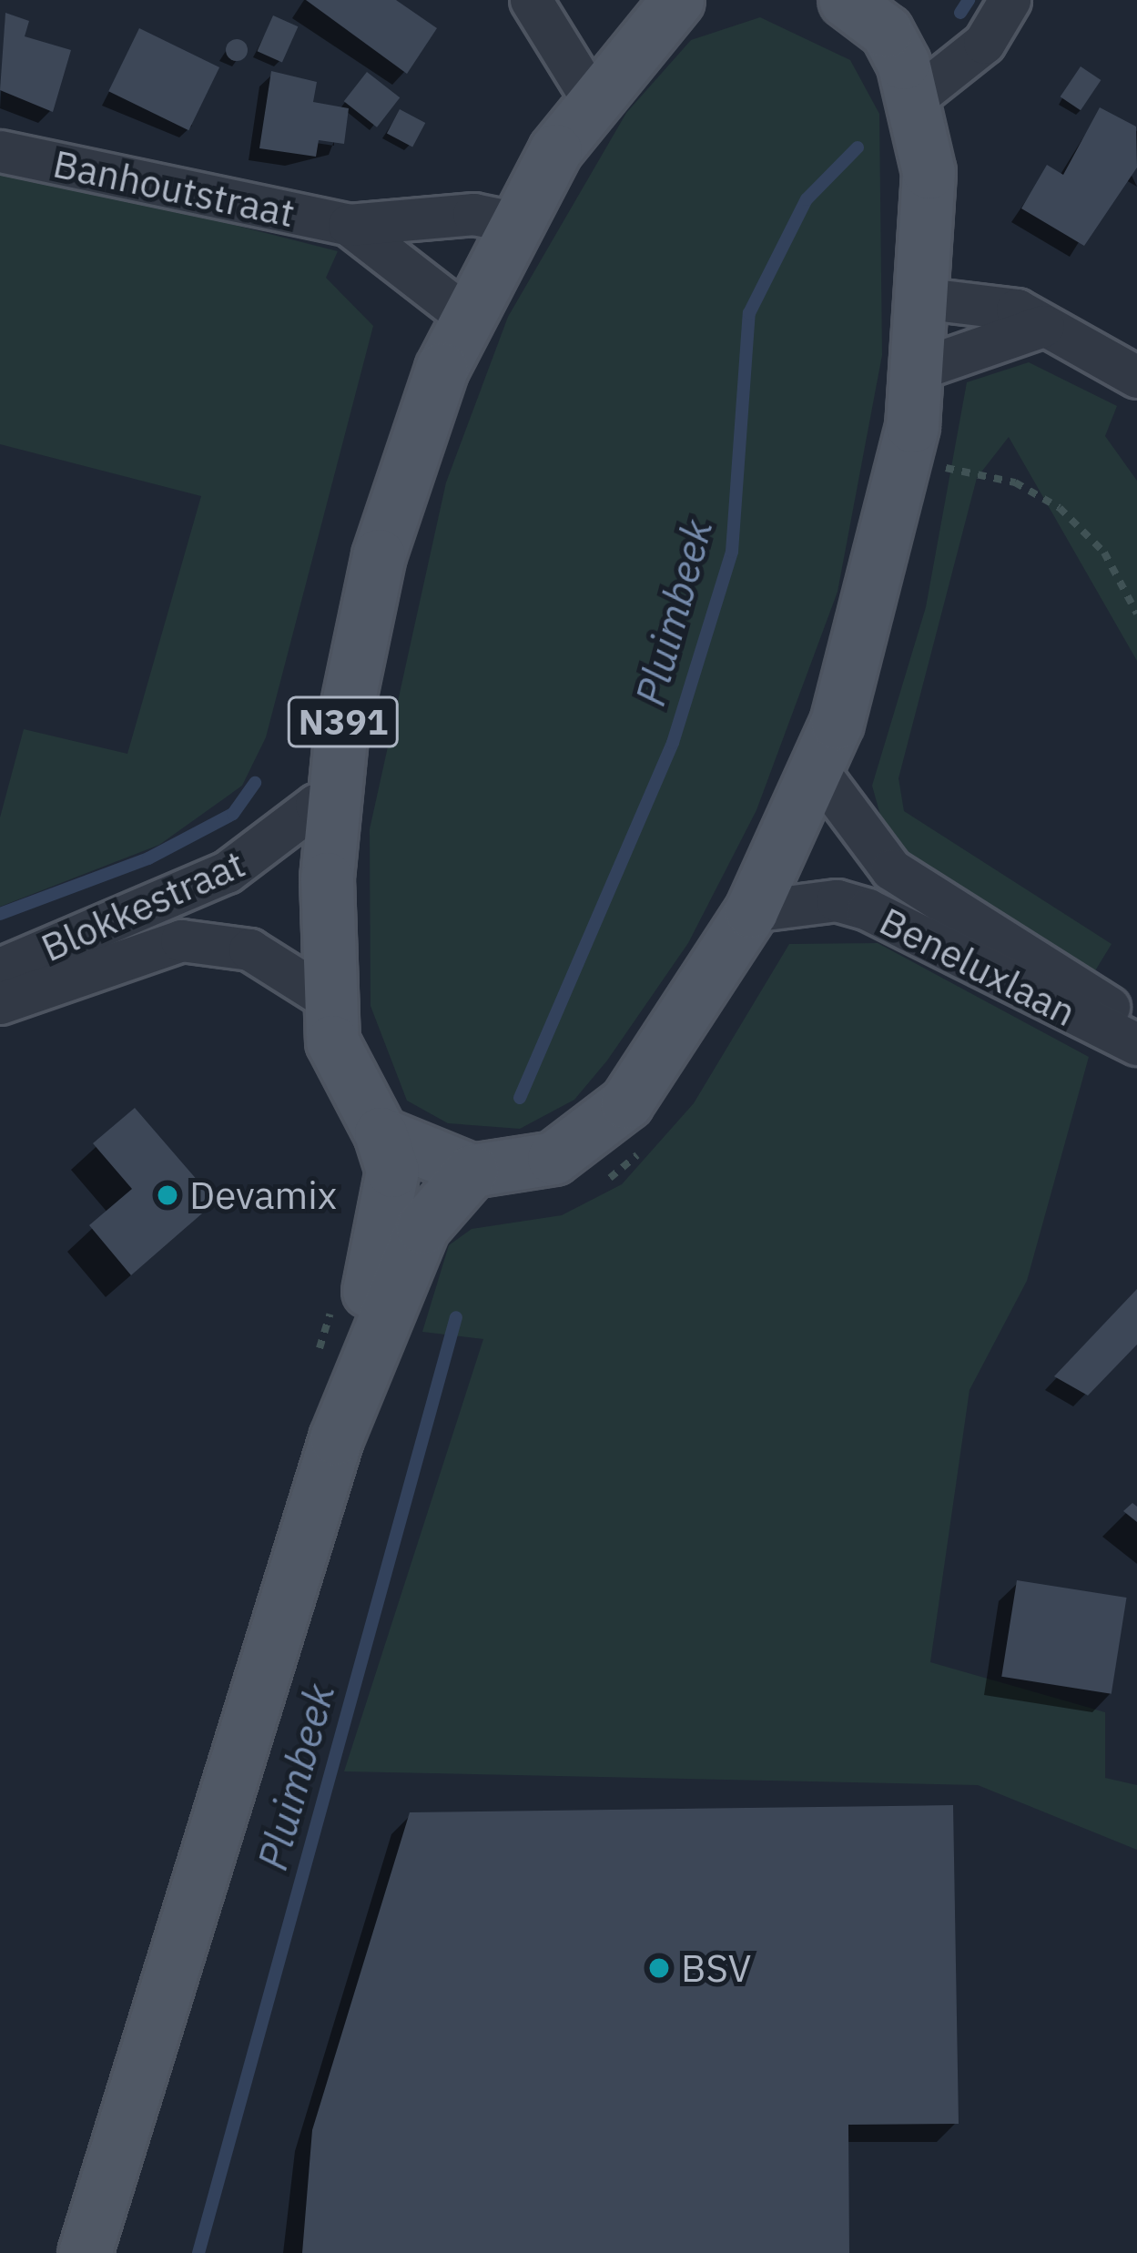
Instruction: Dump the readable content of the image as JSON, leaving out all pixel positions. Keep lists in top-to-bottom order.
{
  "streets": {
    "main road": ["N391"],
    "street": ["Banhoutstraat", "Blokkestraat", "Beneluxlaan"]
  },
  "crossings": [
    ["Banhoutstraat", "N391"],
    ["N391", "Blokkestraat"]
  ],
  "water": ["Pluimbeek"],
  "places": ["Devamix", "BSV"]
}
